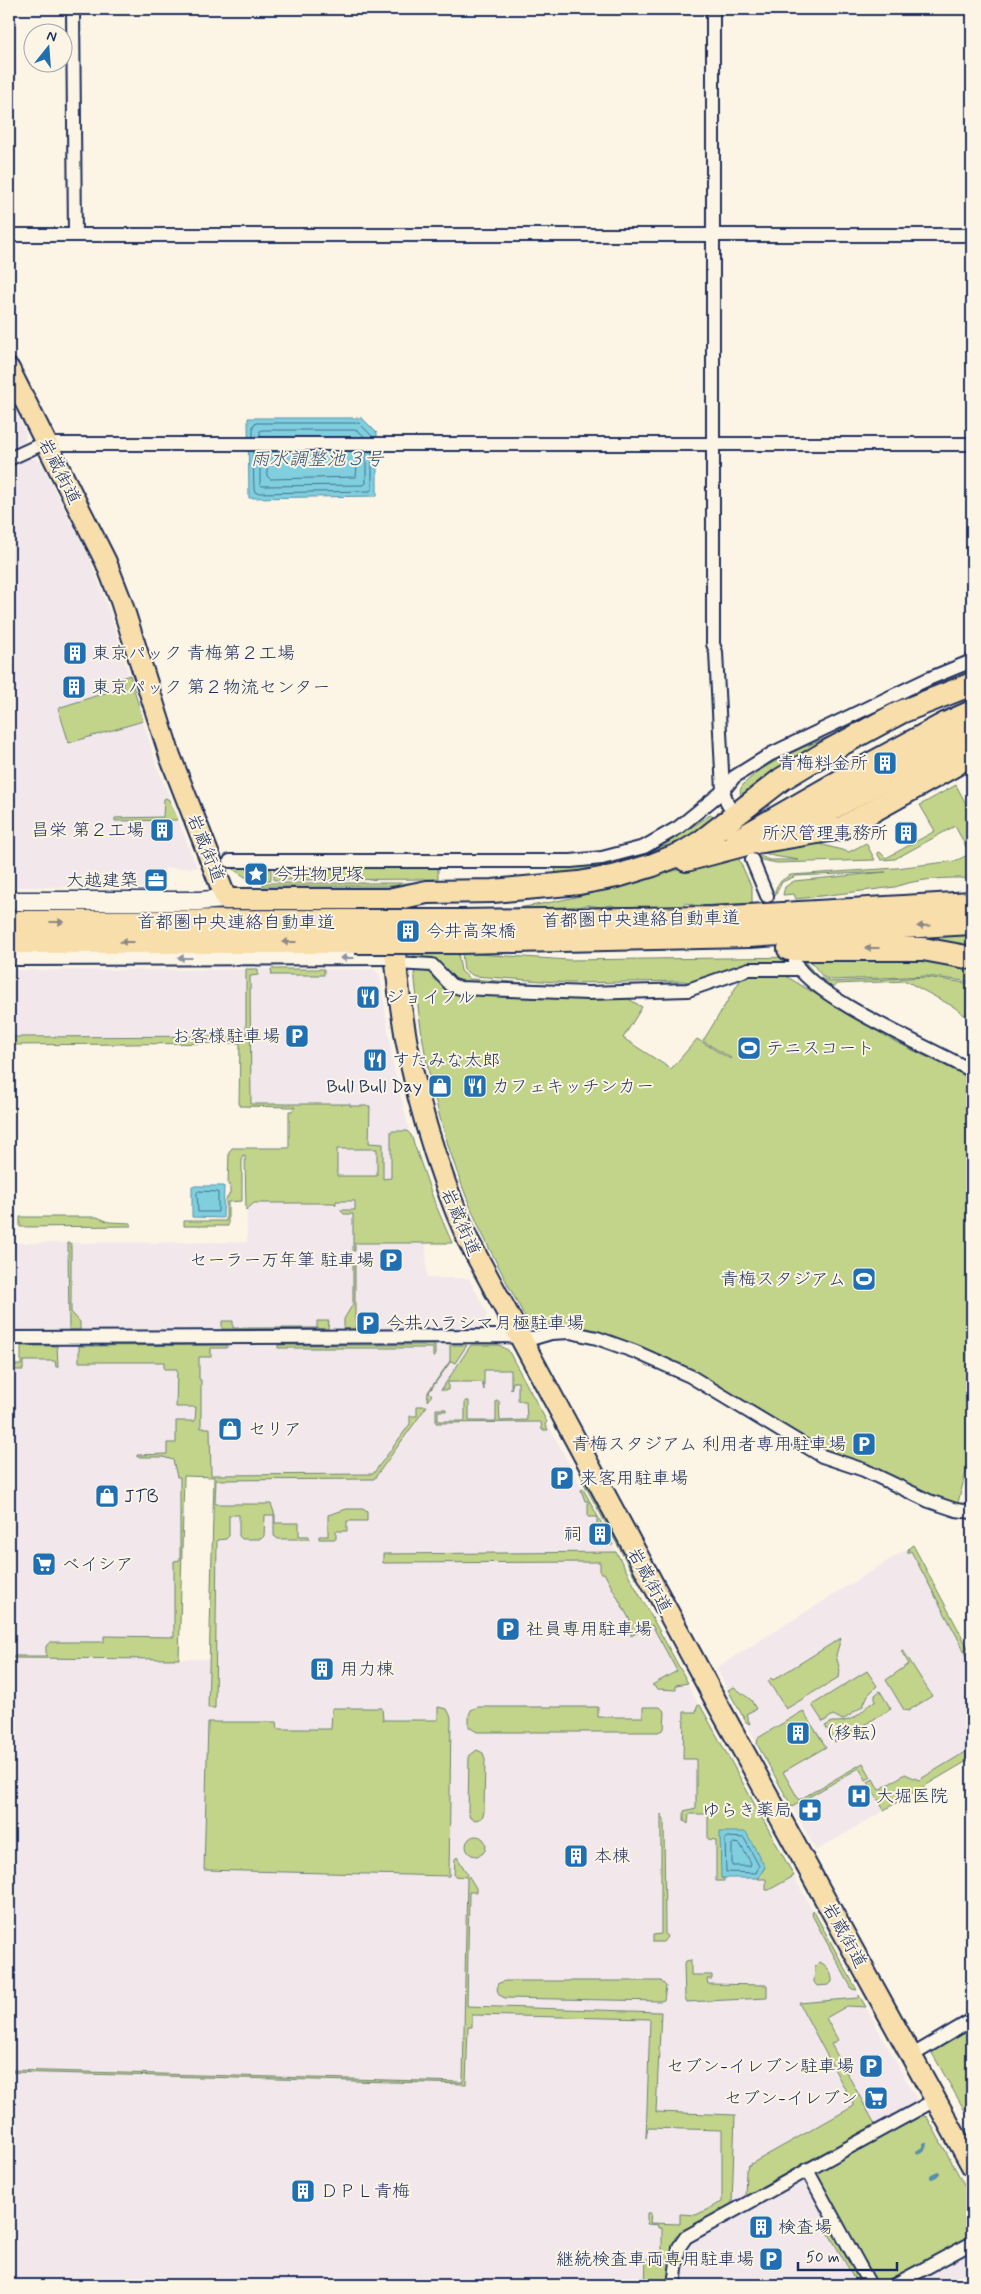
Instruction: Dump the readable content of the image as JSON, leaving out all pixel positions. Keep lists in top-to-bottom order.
{
  "streets": {
    "highway": ["首都圏中央連絡自動車道"],
    "main road": ["岩蔵街道"]
  },
  "water": ["雨水調整池３号"],
  "places": {
    "building": [
      "東京パック 青梅第２工場",
      "東京パック 第２物流センター",
      "青梅料金所",
      "昌栄 第２工場",
      "所沢管理事務所",
      "今井高架橋",
      "祠",
      "用力棟",
      "（移転）",
      "本棟",
      "ＤＰＬ青梅",
      "検査場"
    ],
    "place": ["今井物見塚"],
    "office": ["大越建築"],
    "restaurant": ["ジョイフル", "すたみな太郎", "カフェキッチンカー"],
    "parking": [
      "お客様駐車場",
      "セーラー万年筆 駐車場",
      "今井ハラシマ月極駐車場",
      "青梅スタジアム 利用者専用駐車場",
      "来客用駐車場",
      "社員専用駐車場",
      "セブン-イレブン駐車場",
      "継続検査車両専用駐車場"
    ],
    "sports": ["テニスコート", "青梅スタジアム"],
    "shop": ["Bull Bull Day", "セリア", "JTB"],
    "supermarket": ["ベイシア", "セブン-イレブン"],
    "hospital": ["大堀医院"],
    "pharmacy": ["ゆらき薬局"]
  },
  "scale_bar": "50 m",
  "north": "top"
}
